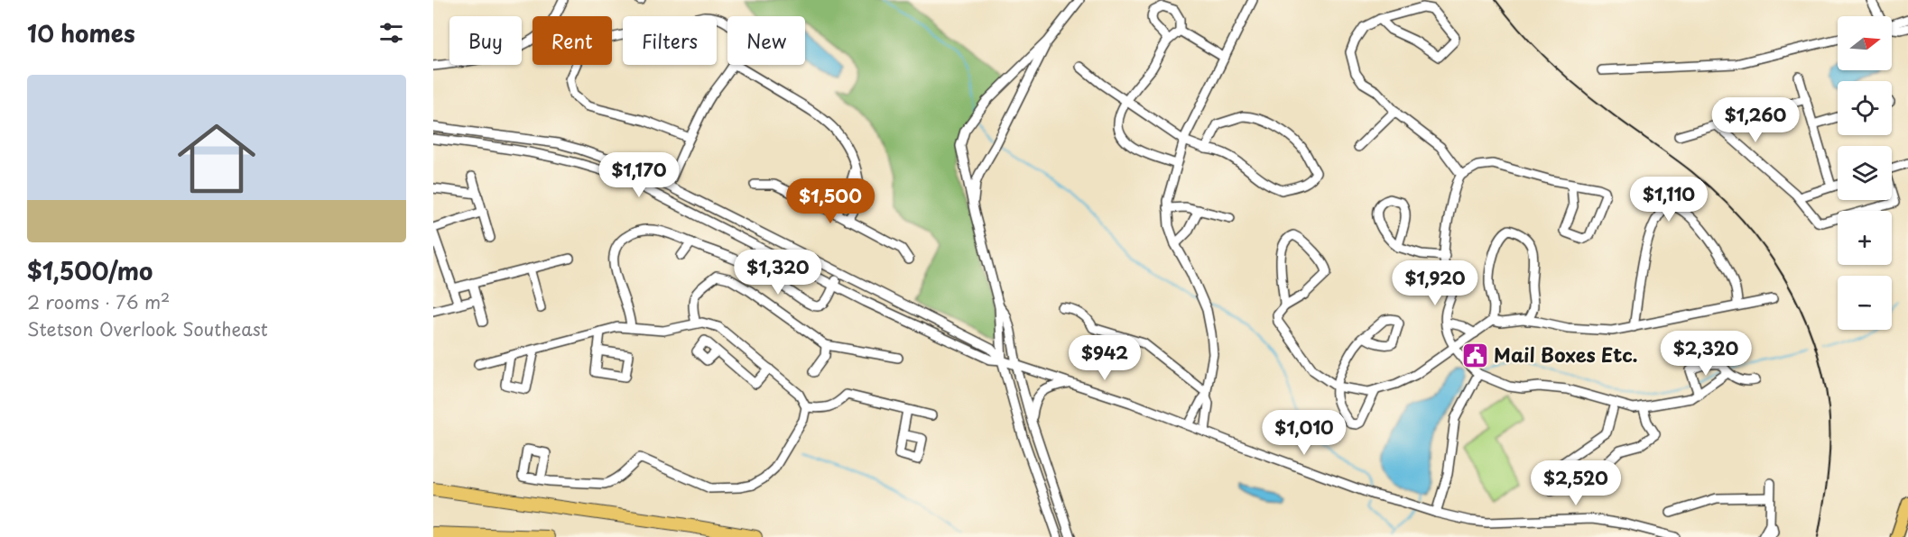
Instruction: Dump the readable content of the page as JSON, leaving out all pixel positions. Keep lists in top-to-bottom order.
{
  "places": {
    "public building": ["Mail Boxes Etc."]
  },
  "north": "right",
  "page": {
    "heading": "10 homes",
    "map_buttons": ["+", "−"],
    "chip": [
      "Buy",
      "Rent",
      "Filters",
      "New"
    ],
    "list": [
      {
        "name": "$1,500/mo",
        "note": "2 rooms · 76 m² · Stetson Overlook Southeast"
      }
    ],
    "price": [
      "$1,260",
      "$1,170",
      "$1,110",
      "$1,500",
      "$1,320",
      "$1,920",
      "$2,320",
      "$942",
      "$1,010",
      "$2,520"
    ]
  }
}
